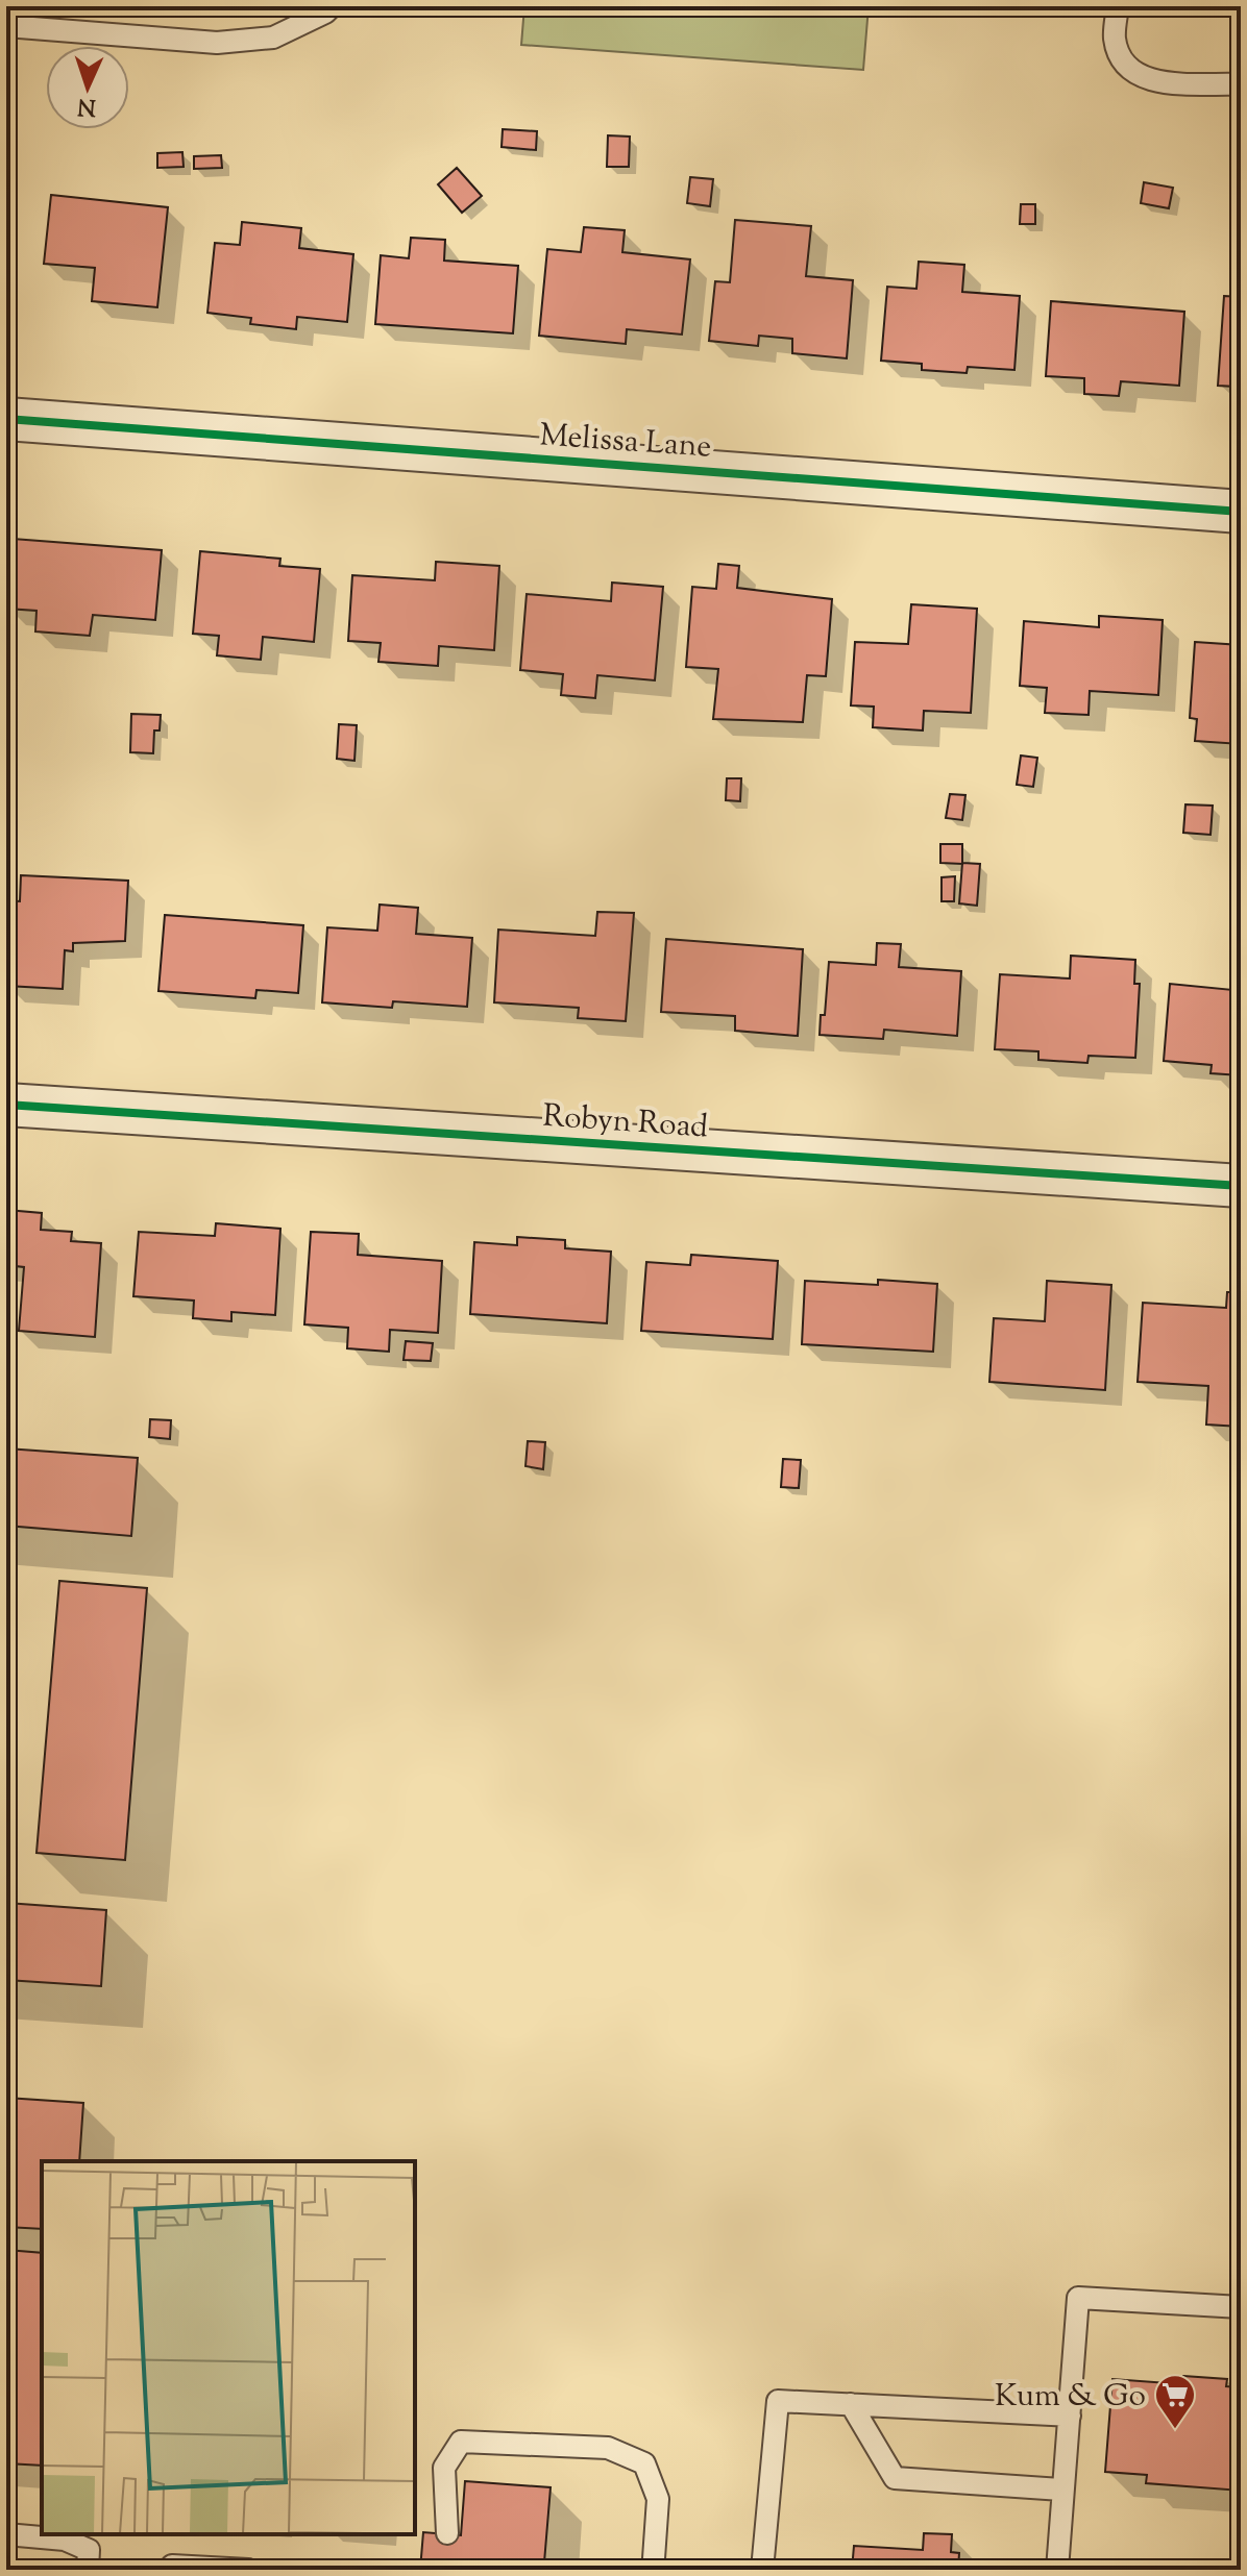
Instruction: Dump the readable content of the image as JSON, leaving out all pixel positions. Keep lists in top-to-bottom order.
{
  "streets": {
    "street": ["Melissa Lane", "Robyn Road"]
  },
  "places": {
    "supermarket": ["Kum & Go"]
  },
  "north": "bottom"
}
